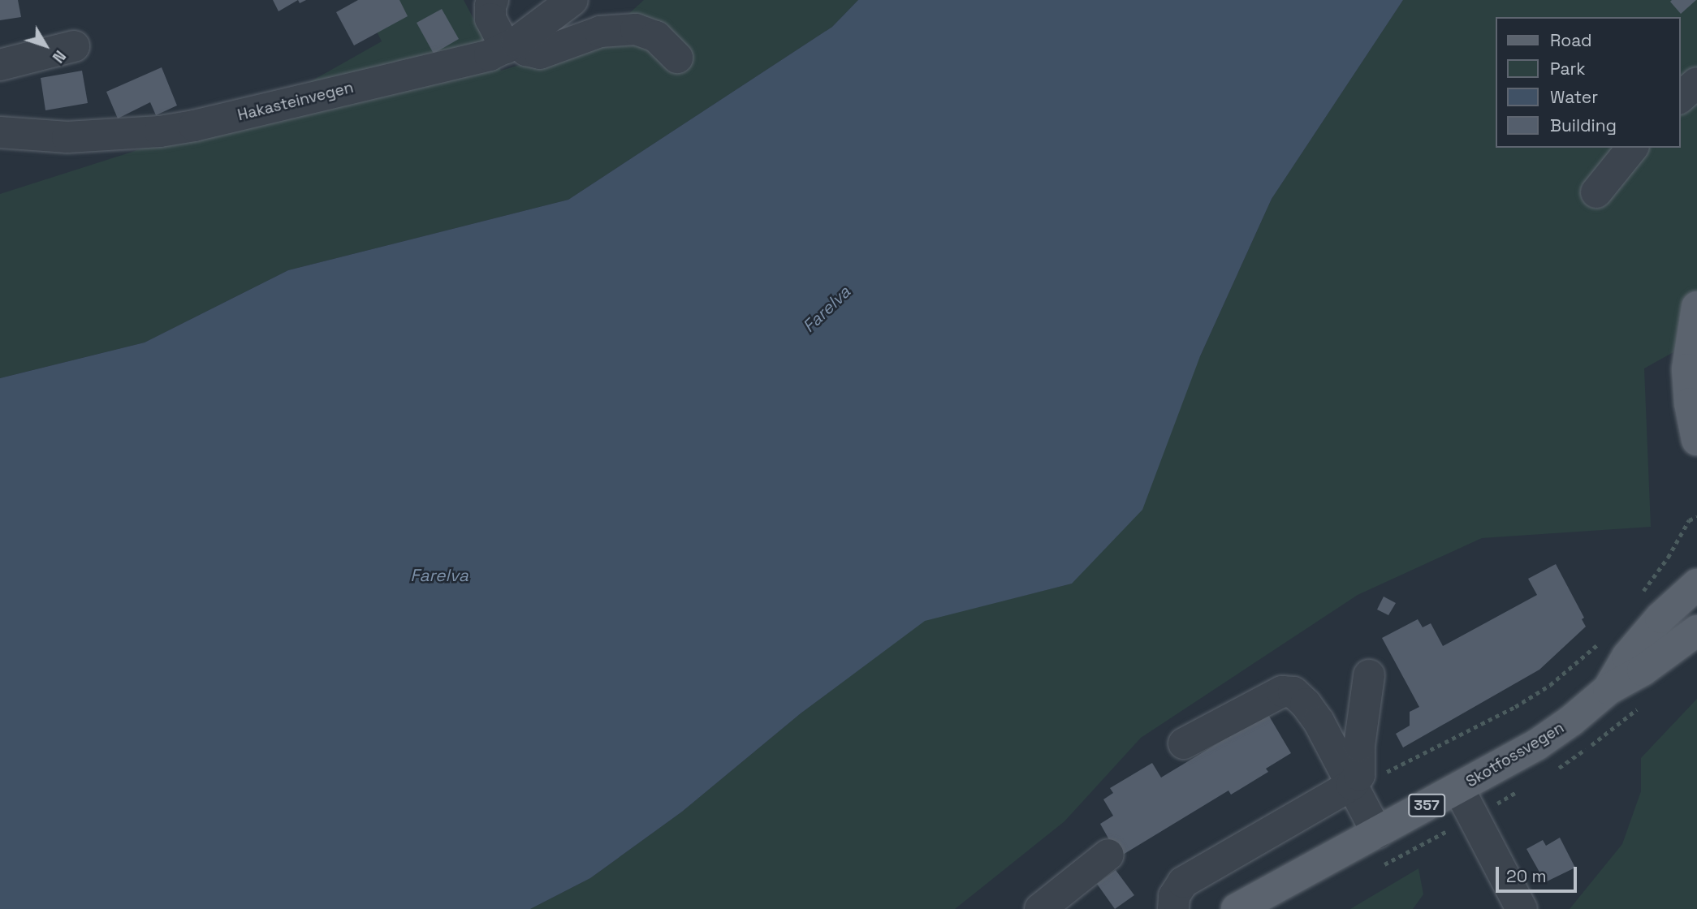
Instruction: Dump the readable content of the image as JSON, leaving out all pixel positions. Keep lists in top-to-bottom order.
{
  "streets": {
    "main road": ["Skotfossvegen", "357"],
    "street": ["Hakasteinvegen"]
  },
  "water": ["Farelva"],
  "legend": [
    "Road",
    "Park",
    "Water",
    "Building"
  ],
  "scale_bar": "20 m",
  "north": "bottom right"
}
